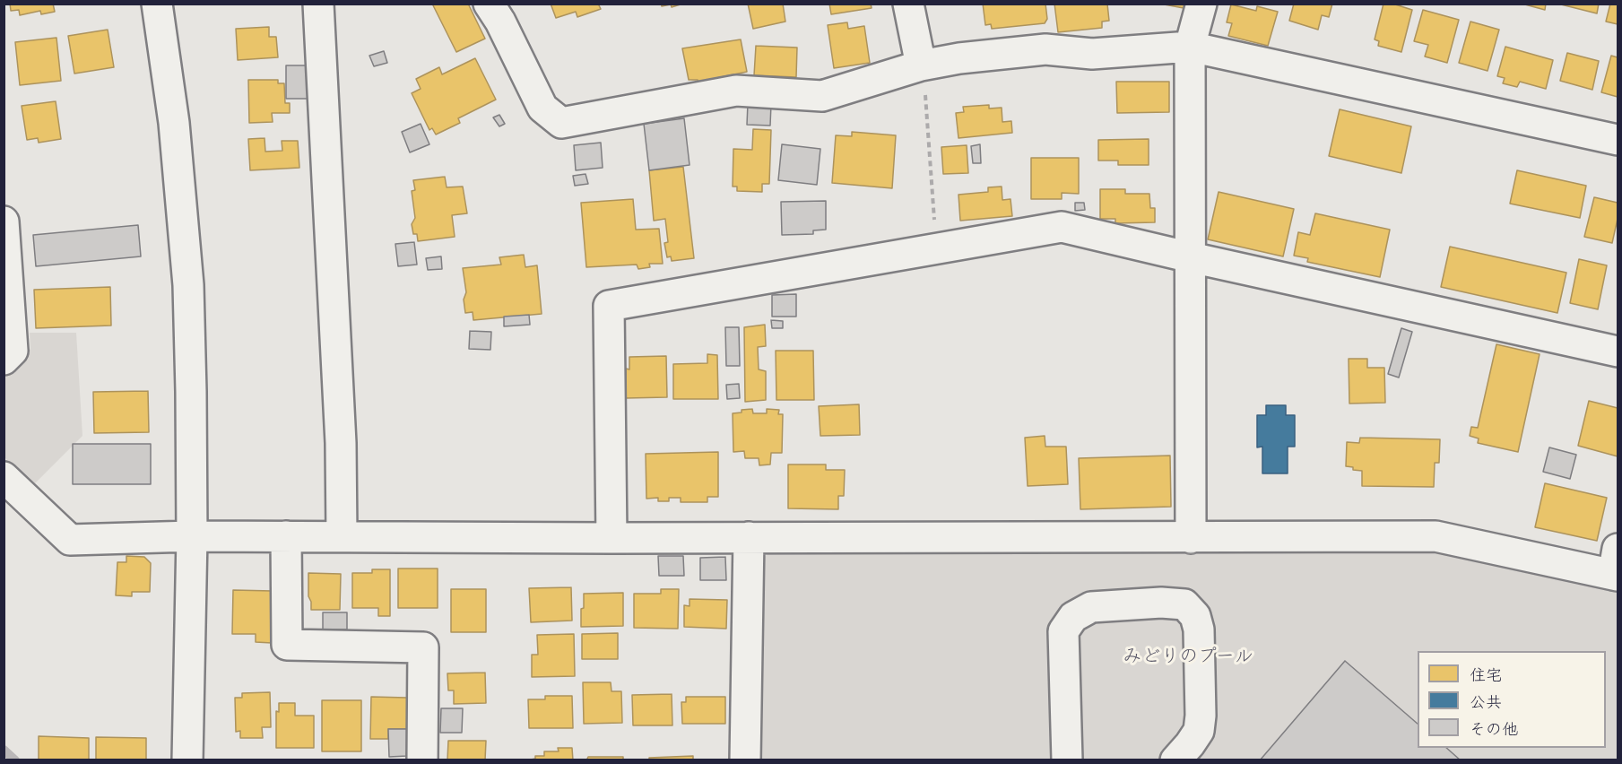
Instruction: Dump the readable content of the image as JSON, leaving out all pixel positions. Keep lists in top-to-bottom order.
{
  "parks": ["みどりのプール"],
  "legend": ["住宅", "公共", "その他"]
}
